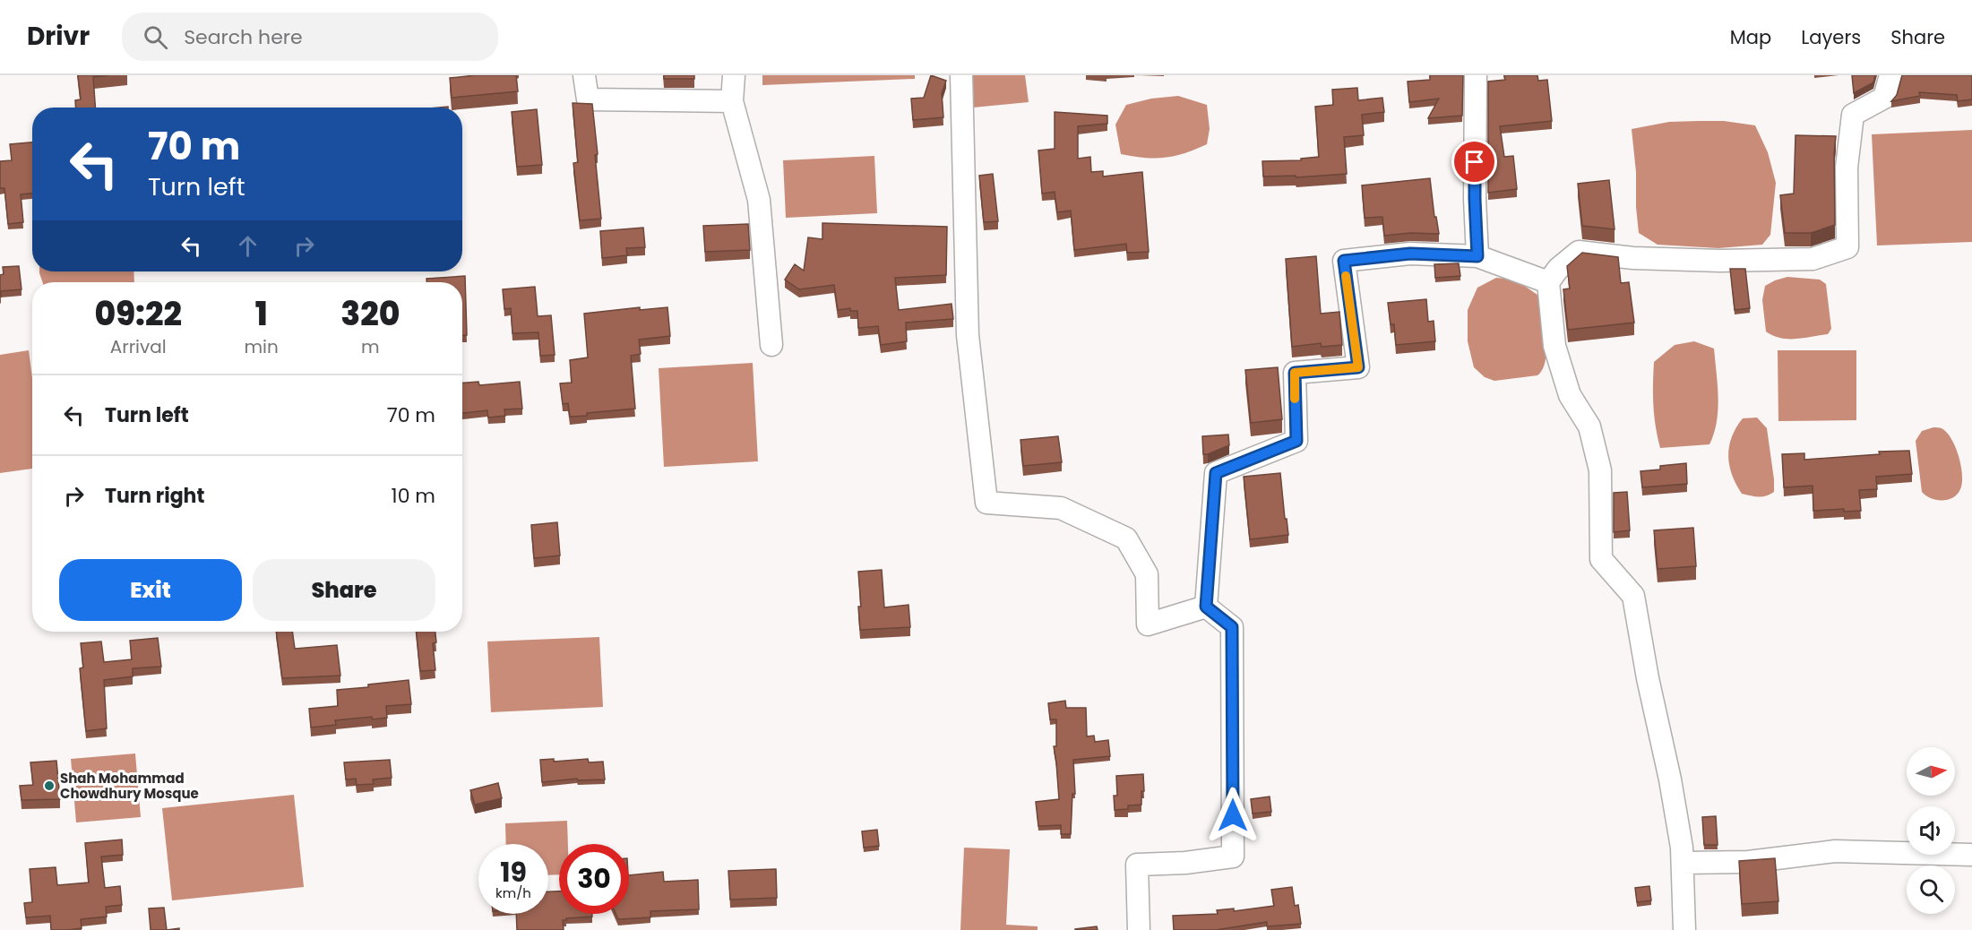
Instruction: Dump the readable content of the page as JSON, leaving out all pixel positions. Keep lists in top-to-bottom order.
{
  "places": ["Shah Mohammad Chowdhury Mosque"],
  "north": "right",
  "page": {
    "header": "Drivr",
    "search": "Search here",
    "nav": ["Map", "Layers", "Share"],
    "turn": ["70 m", "Turn left"],
    "eta": [
      "09:22",
      "Arrival",
      "1",
      "min",
      "320",
      "m"
    ],
    "list": [
      {
        "name": "Turn left",
        "value": "70 m"
      },
      {
        "name": "Turn right",
        "value": "10 m"
      }
    ],
    "buttons": ["Exit", "Share"],
    "speed": "19 km/h",
    "limit": "30"
  }
}
